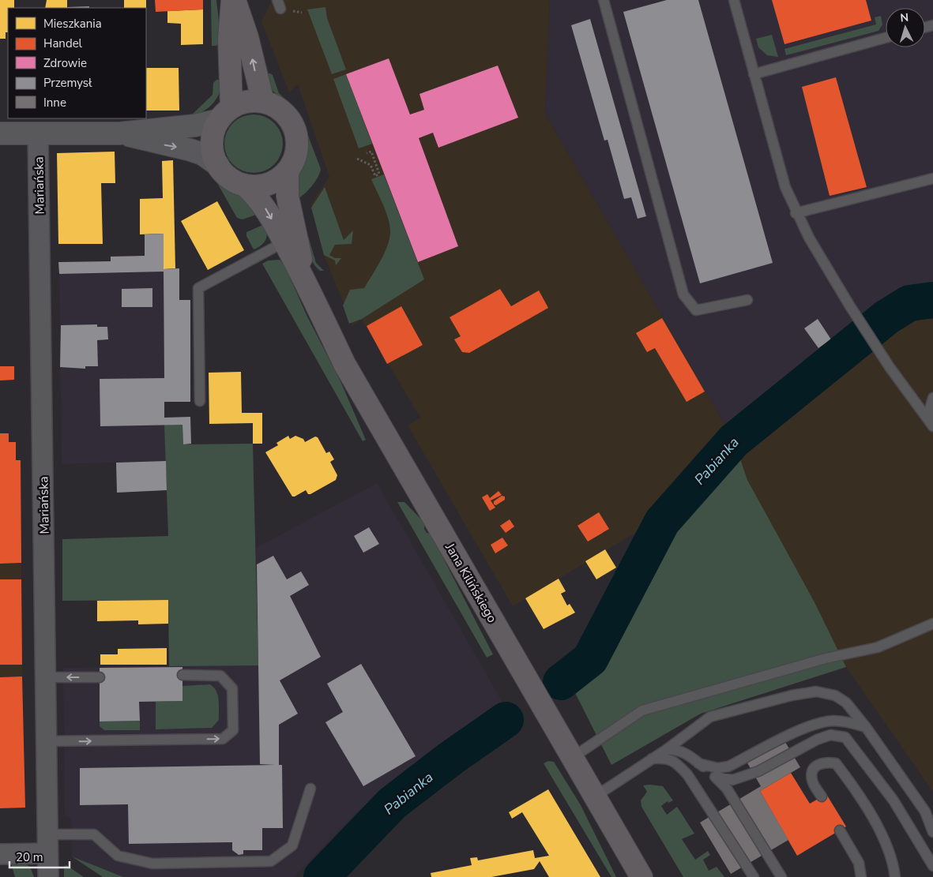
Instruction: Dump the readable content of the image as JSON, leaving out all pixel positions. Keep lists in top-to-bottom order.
{
  "streets": {
    "main road": ["Jana Kilińskiego"],
    "street": ["Mariańska"]
  },
  "water": ["Pabianka"],
  "legend": [
    "Mieszkania",
    "Handel",
    "Zdrowie",
    "Przemysł",
    "Inne"
  ],
  "scale_bar": "20 m",
  "north": "top"
}
